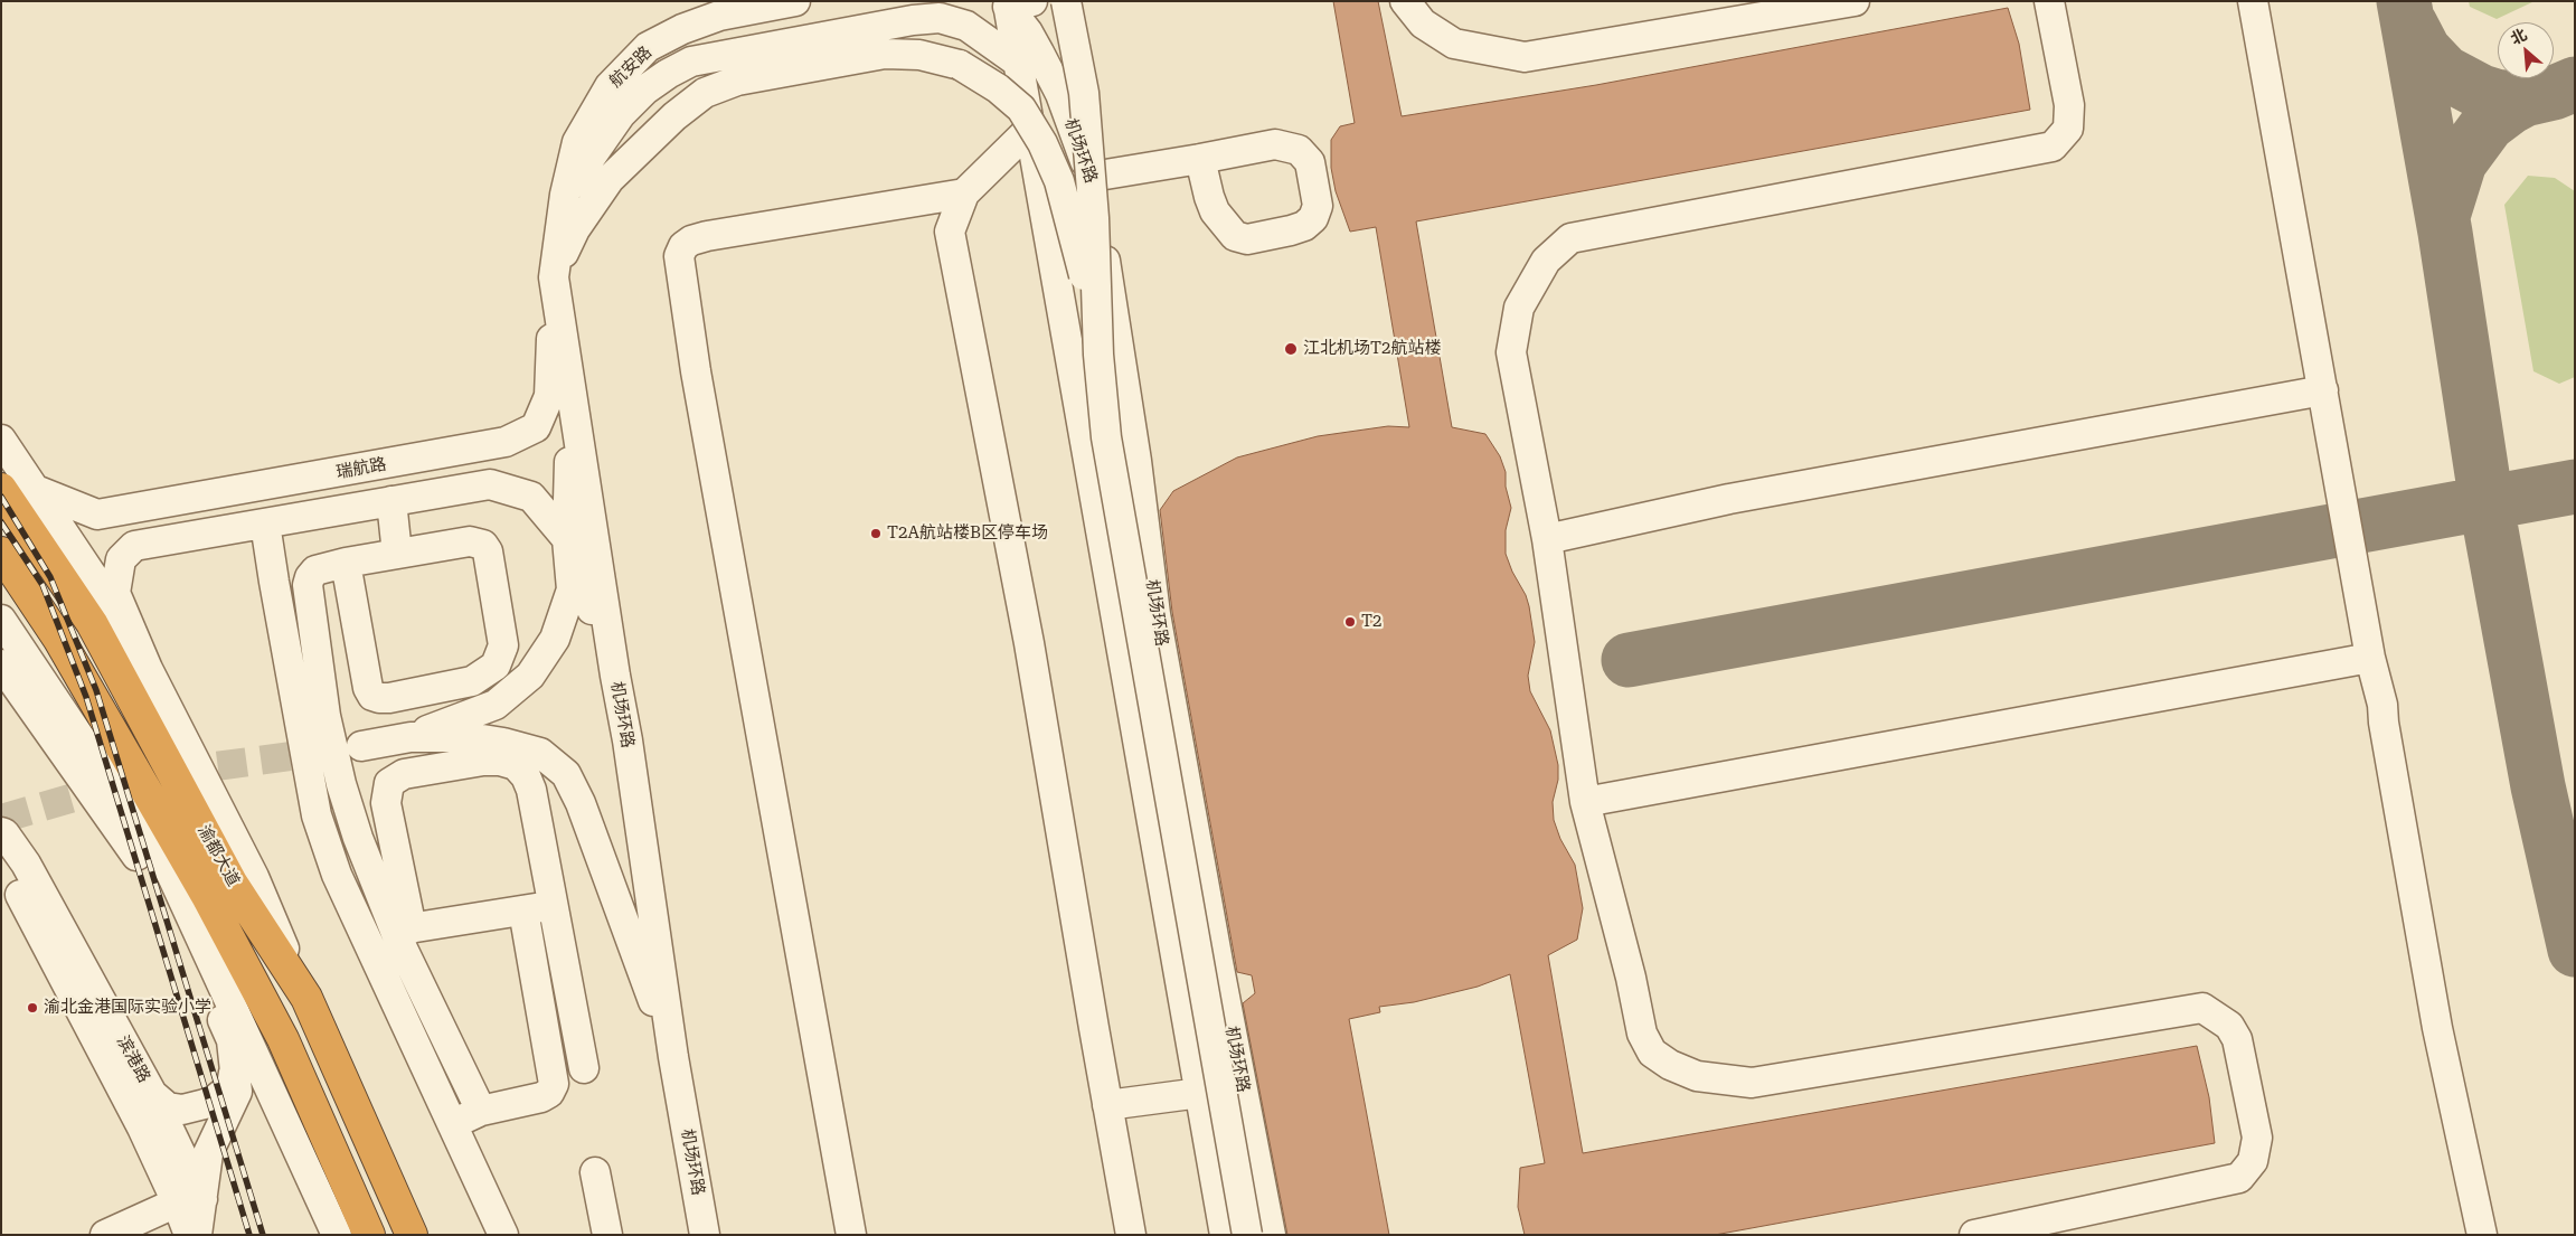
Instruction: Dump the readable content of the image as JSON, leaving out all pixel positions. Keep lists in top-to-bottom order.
{
  "streets": {
    "highway": ["渝都大道"],
    "street": [
      "航安路",
      "机场环路",
      "瑞航路",
      "滨港路"
    ]
  },
  "crossings": [
    ["航安路", "机场环路"],
    ["机场环路", "瑞航路"]
  ],
  "places": [
    "江北机场T2航站楼",
    "T2A航站楼B区停车场",
    "T2",
    "渝北金港国际实验小学"
  ],
  "north": "top left"
}
